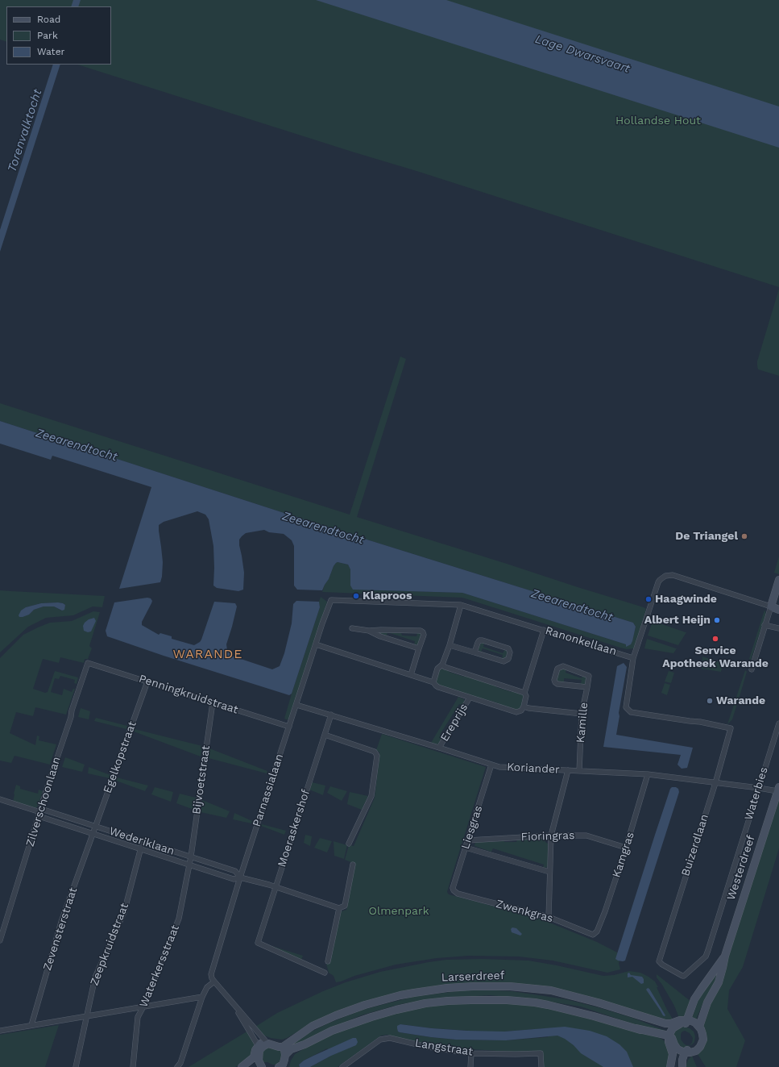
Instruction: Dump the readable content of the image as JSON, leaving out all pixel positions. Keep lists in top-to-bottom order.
{
  "streets": {
    "main road": ["Westerdreef", "Larserdreef"],
    "street": [
      "Ranonkellaan",
      "Penningkruidstraat",
      "Ereprijs",
      "Kamille",
      "Egelkopstraat",
      "Koriander",
      "Bijvoetstraat",
      "Parnassialaan",
      "Waterbies",
      "Zilverschoonlaan",
      "Liesgras",
      "Moeraskershof",
      "Fioringras",
      "Wederiklaan",
      "Buizerdlaan",
      "Kamgras",
      "Zwenkgras",
      "Zevensterstraat",
      "Zeepkruidstraat",
      "Waterkersstraat",
      "Langstraat"
    ]
  },
  "crossings": [
    ["Ranonkellaan", "Parnassialaan"],
    ["Ranonkellaan", "Buizerdlaan"],
    ["Penningkruidstraat", "Egelkopstraat"],
    ["Penningkruidstraat", "Bijvoetstraat"],
    ["Penningkruidstraat", "Parnassialaan"],
    ["Penningkruidstraat", "Zilverschoonlaan"],
    ["Ereprijs", "Koriander"],
    ["Kamille", "Koriander"],
    ["Egelkopstraat", "Wederiklaan"],
    ["Egelkopstraat", "Zevensterstraat"],
    ["Koriander", "Parnassialaan"],
    ["Koriander", "Waterbies"],
    ["Koriander", "Liesgras"],
    ["Koriander", "Moeraskershof"],
    ["Koriander", "Buizerdlaan"],
    ["Koriander", "Kamgras"],
    ["Koriander", "Westerdreef"],
    ["Bijvoetstraat", "Wederiklaan"],
    ["Bijvoetstraat", "Waterkersstraat"],
    ["Parnassialaan", "Wederiklaan"],
    ["Waterbies", "Buizerdlaan"],
    ["Zilverschoonlaan", "Wederiklaan"],
    ["Liesgras", "Fioringras"],
    ["Liesgras", "Zwenkgras"],
    ["Moeraskershof", "Wederiklaan"],
    ["Fioringras", "Kamgras"],
    ["Wederiklaan", "Zevensterstraat"],
    ["Wederiklaan", "Zeepkruidstraat"],
    ["Wederiklaan", "Waterkersstraat"],
    ["Kamgras", "Zwenkgras"],
    ["Westerdreef", "Larserdreef"]
  ],
  "districts": ["WARANDE"],
  "water": ["Lage Dwarsvaart", "Torenvalktocht", "Zeearendtocht"],
  "parks": ["Hollandse Hout", "Olmenpark"],
  "places": [
    "De Triangel",
    "Klaproos",
    "Haagwinde",
    "Albert Heijn",
    "Service Apotheek Warande",
    "Warande"
  ],
  "legend": ["Road", "Park", "Water"]
}
